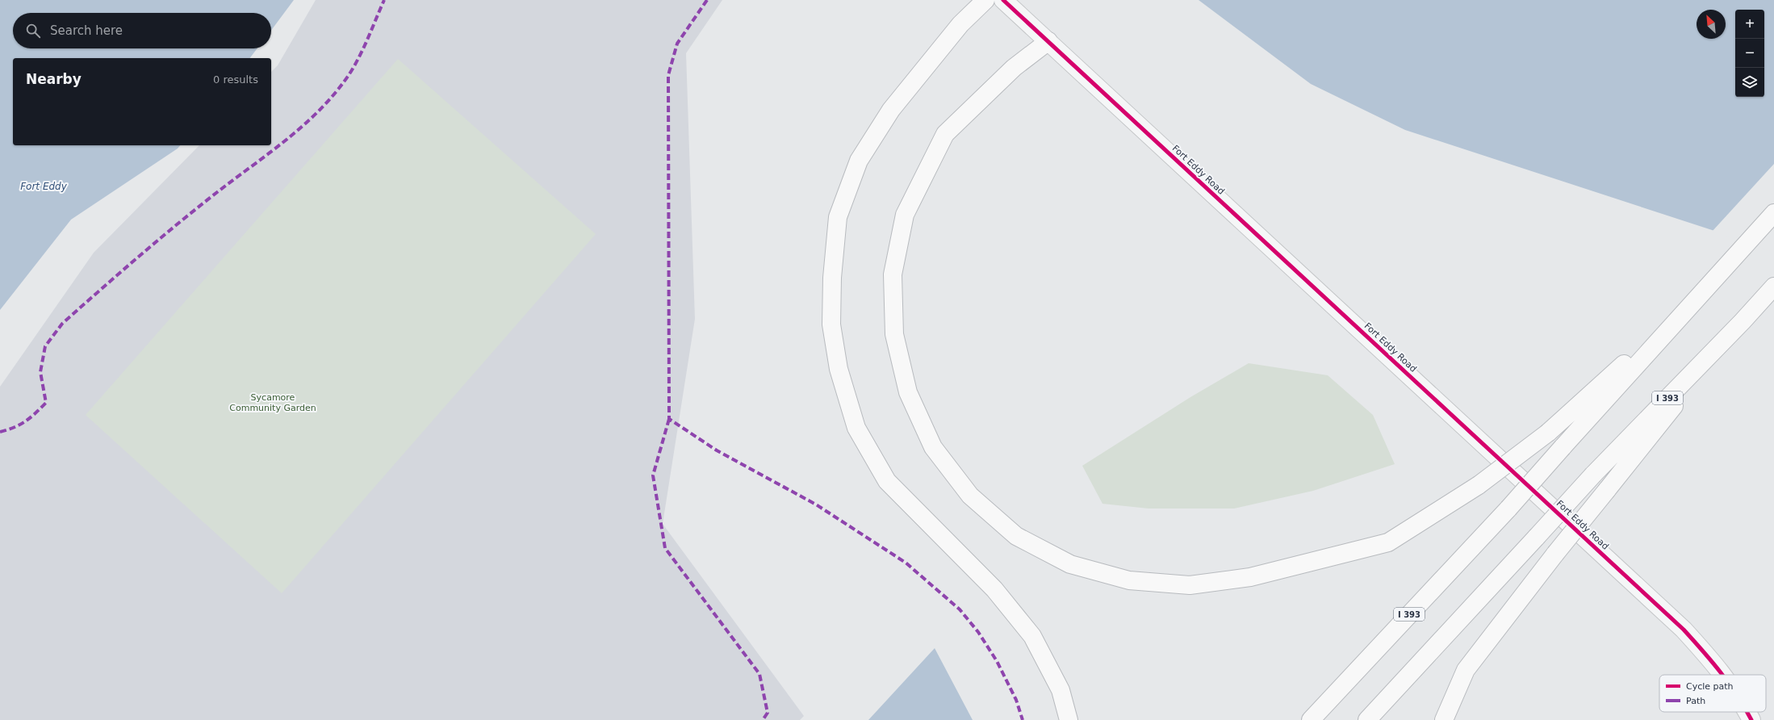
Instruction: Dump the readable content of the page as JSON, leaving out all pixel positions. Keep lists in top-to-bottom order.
{
  "streets": {
    "highway": ["I 393"],
    "street": ["Fort Eddy Road"]
  },
  "water": ["Fort Eddy"],
  "parks": ["Sycamore Community Garden"],
  "legend": ["Cycle path", "Path"],
  "north": "top left",
  "page": {
    "map_buttons": ["+", "−"],
    "search": "Search here",
    "heading": ["Nearby", "0 results"]
  }
}
